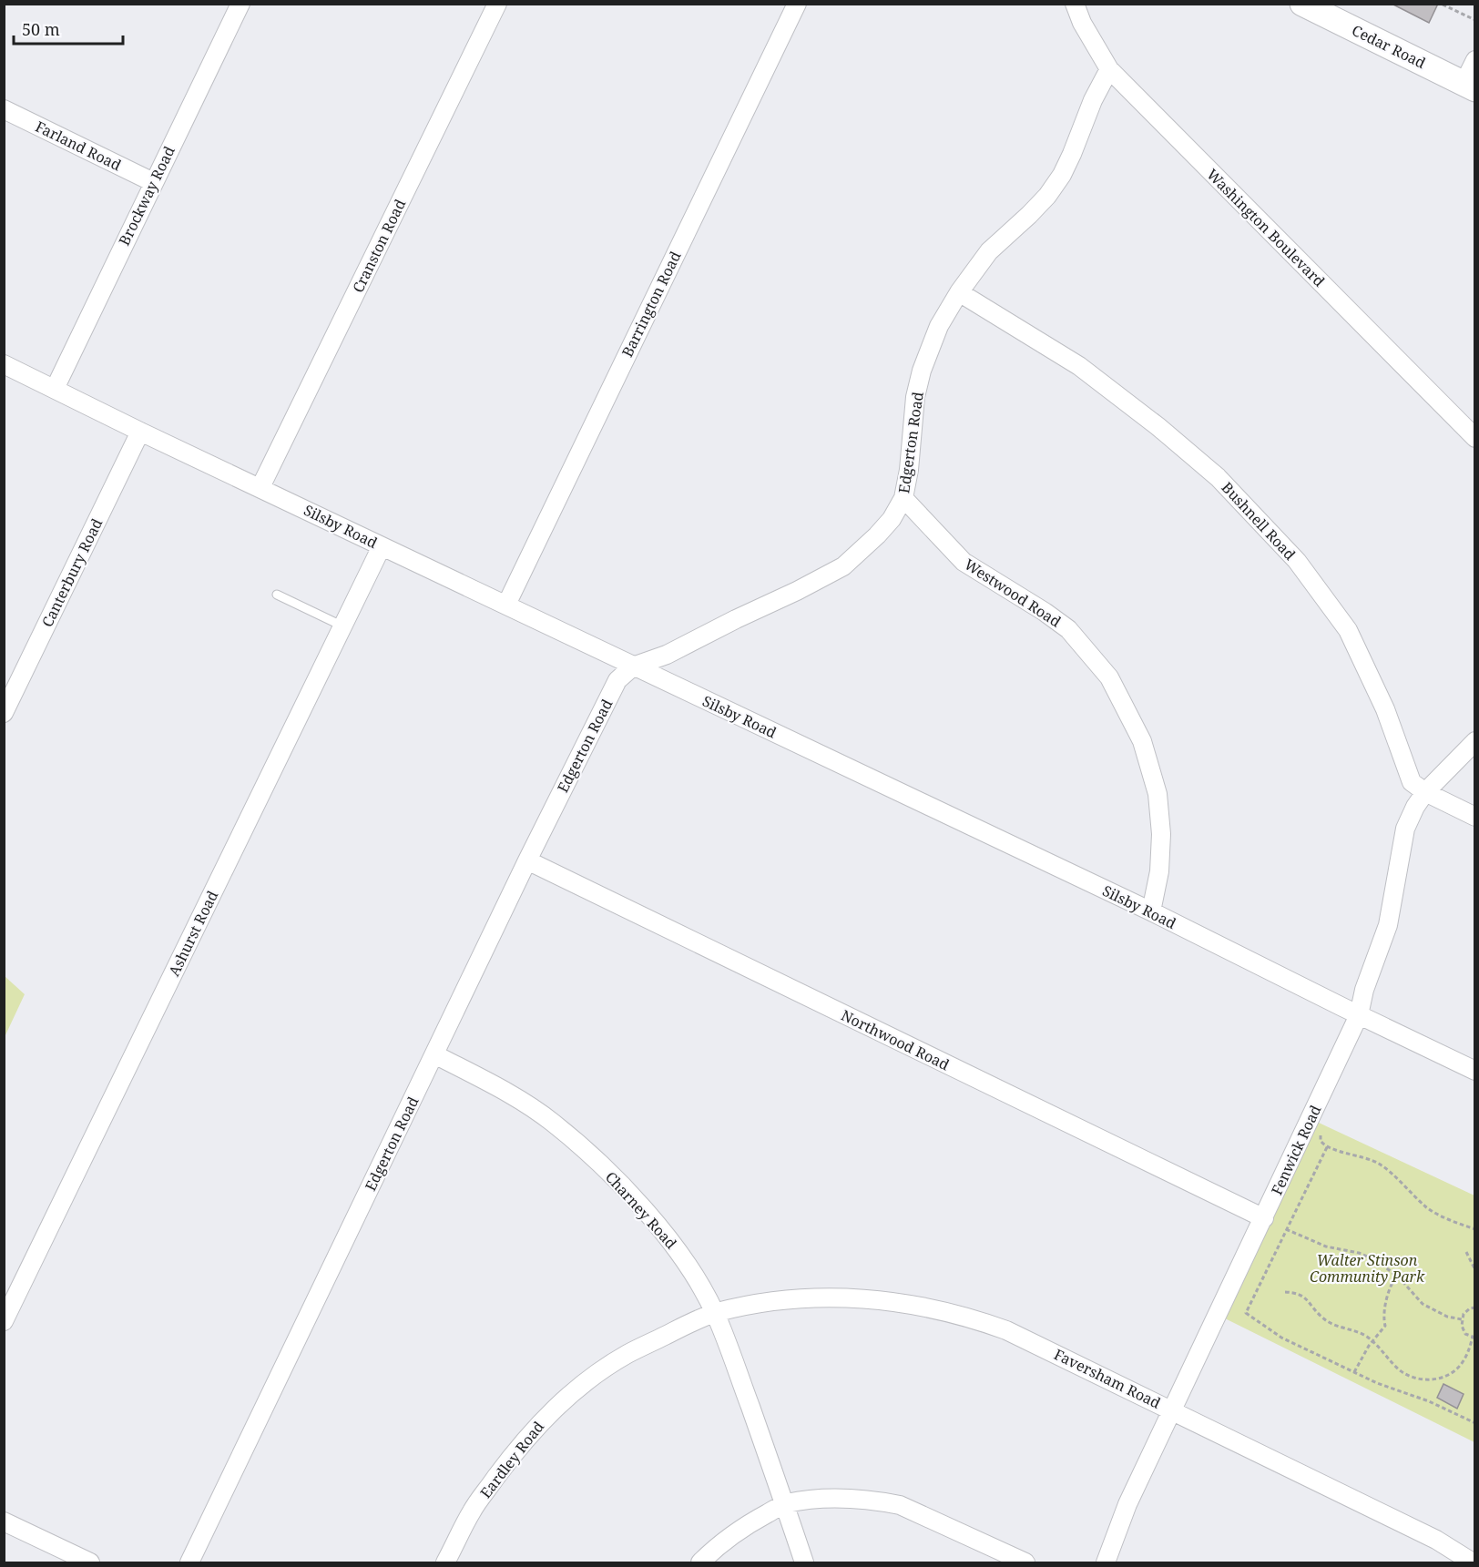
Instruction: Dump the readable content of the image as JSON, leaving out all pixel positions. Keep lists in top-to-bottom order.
{
  "streets": {
    "main road": ["Cedar Road"],
    "street": [
      "Farland Road",
      "Brockway Road",
      "Washington Boulevard",
      "Cranston Road",
      "Barrington Road",
      "Edgerton Road",
      "Bushnell Road",
      "Silsby Road",
      "Canterbury Road",
      "Westwood Road",
      "Ashurst Road",
      "Northwood Road",
      "Fenwick Road",
      "Charney Road",
      "Faversham Road",
      "Eardley Road"
    ]
  },
  "crossings": [
    ["Farland Road", "Brockway Road"],
    ["Brockway Road", "Silsby Road"],
    ["Washington Boulevard", "Edgerton Road"],
    ["Cranston Road", "Silsby Road"],
    ["Barrington Road", "Silsby Road"],
    ["Edgerton Road", "Bushnell Road"],
    ["Edgerton Road", "Silsby Road"],
    ["Edgerton Road", "Westwood Road"],
    ["Edgerton Road", "Northwood Road"],
    ["Edgerton Road", "Charney Road"],
    ["Bushnell Road", "Fenwick Road"],
    ["Silsby Road", "Canterbury Road"],
    ["Silsby Road", "Westwood Road"],
    ["Silsby Road", "Ashurst Road"],
    ["Silsby Road", "Fenwick Road"],
    ["Northwood Road", "Fenwick Road"],
    ["Fenwick Road", "Faversham Road"],
    ["Charney Road", "Faversham Road"],
    ["Charney Road", "Eardley Road"],
    ["Faversham Road", "Eardley Road"]
  ],
  "parks": ["Walter Stinson Community Park"],
  "scale_bar": "50 m"
}
